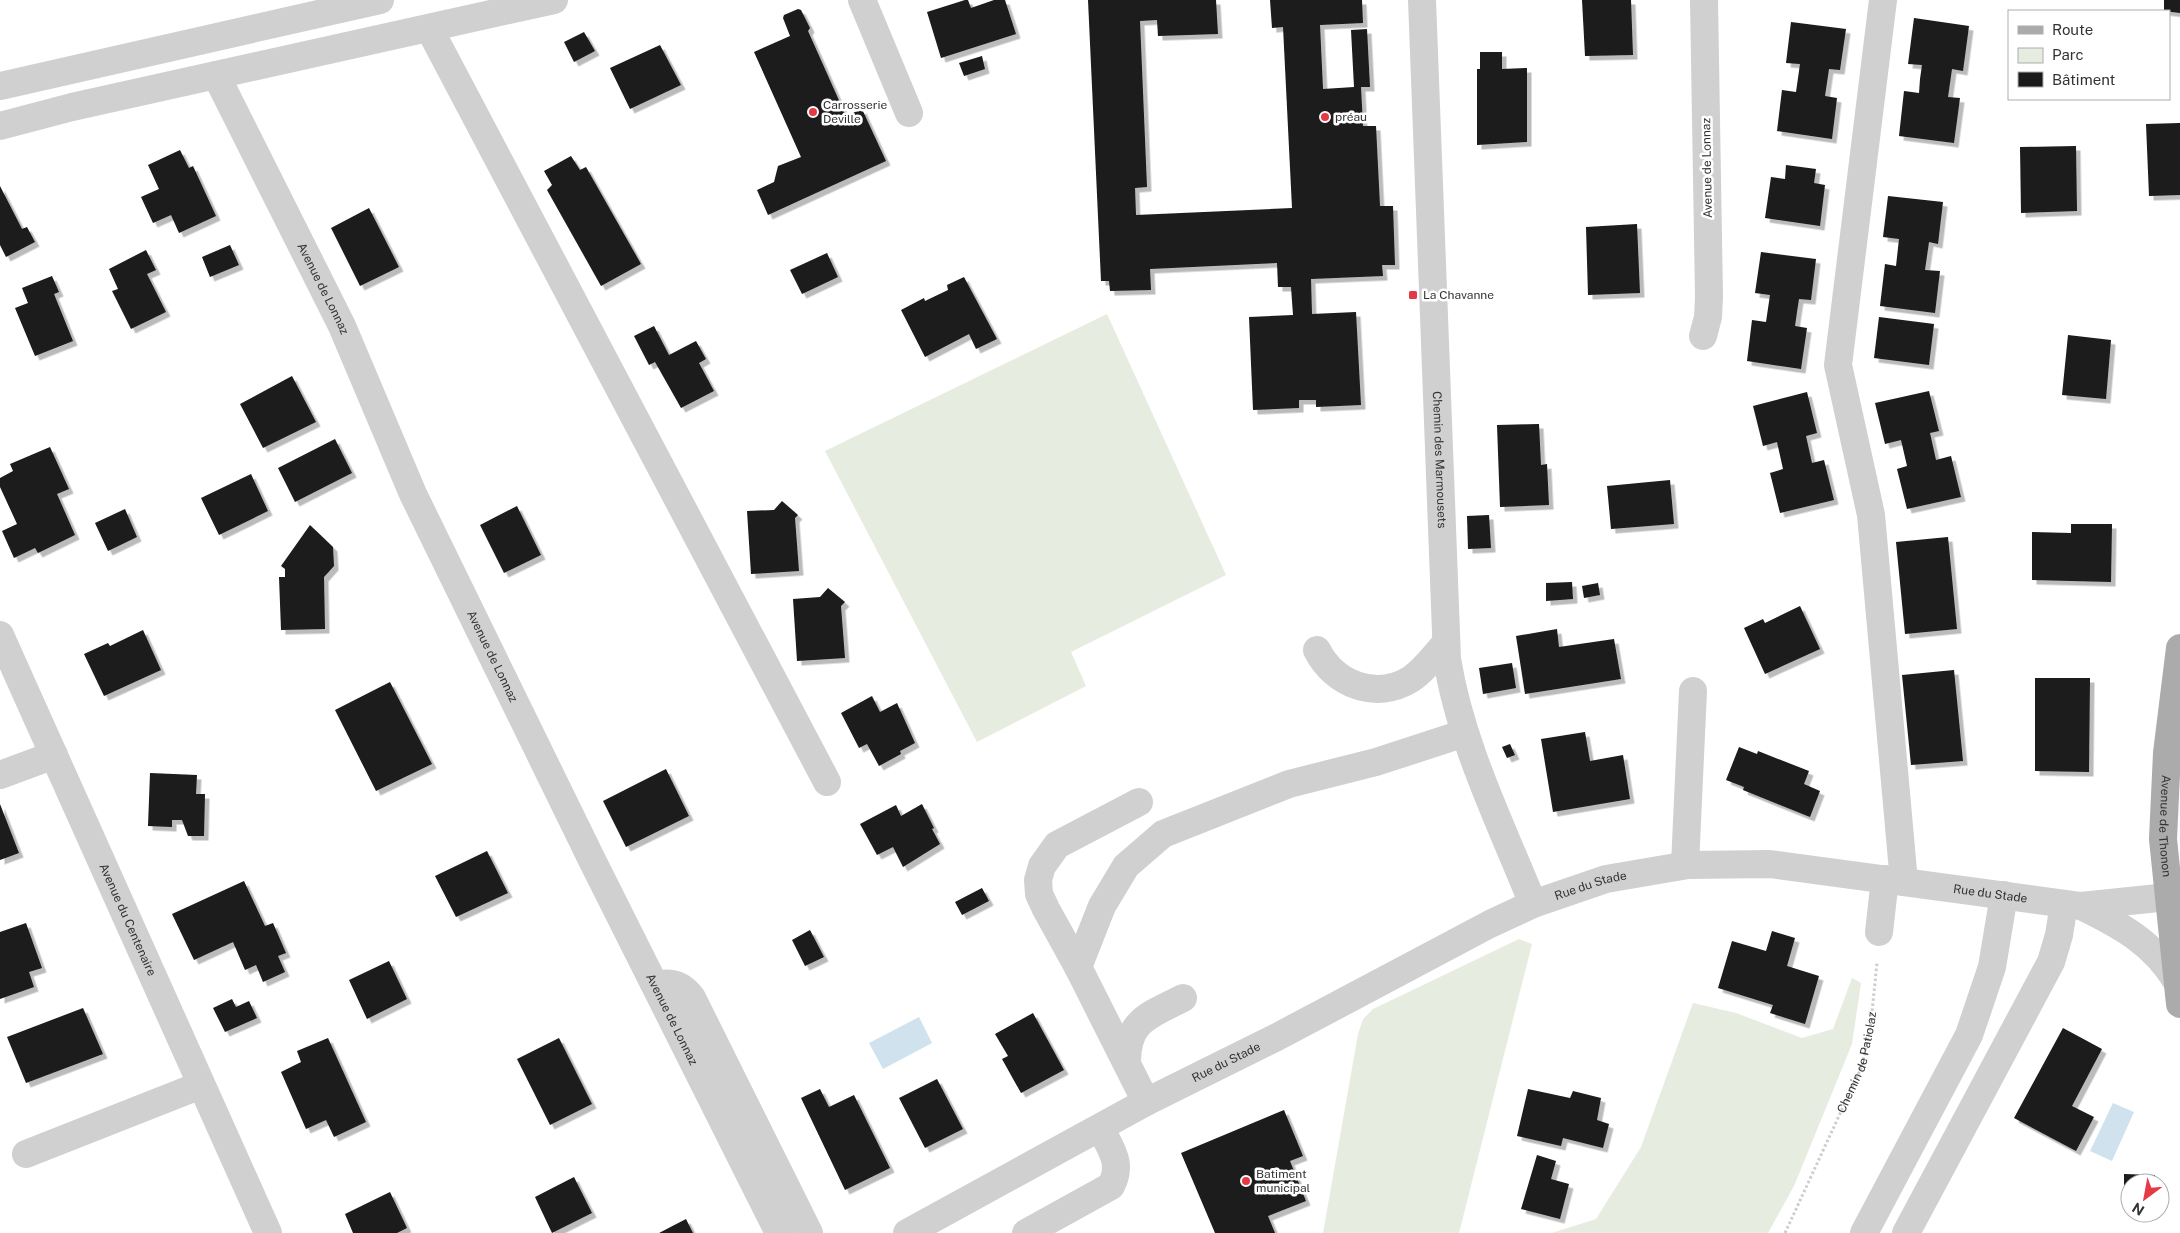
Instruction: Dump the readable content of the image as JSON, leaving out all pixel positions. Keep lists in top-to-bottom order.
{
  "streets": {
    "main road": ["Avenue de Thonon"],
    "street": [
      "Avenue de Lonnaz",
      "Chemin des Marmousets",
      "Rue du Stade",
      "Avenue du Centenaire"
    ],
    "path": ["Chemin de Patiolaz"]
  },
  "crossings": [
    ["Chemin des Marmousets", "Rue du Stade"],
    ["Avenue de Thonon", "Rue du Stade"]
  ],
  "places": {
    "other": ["Carrosserie Deville", "préau", "Batiment municipal"],
    "transit": ["La Chavanne"]
  },
  "legend": ["Route", "Parc", "Bâtiment"],
  "north": "bottom left"
}
